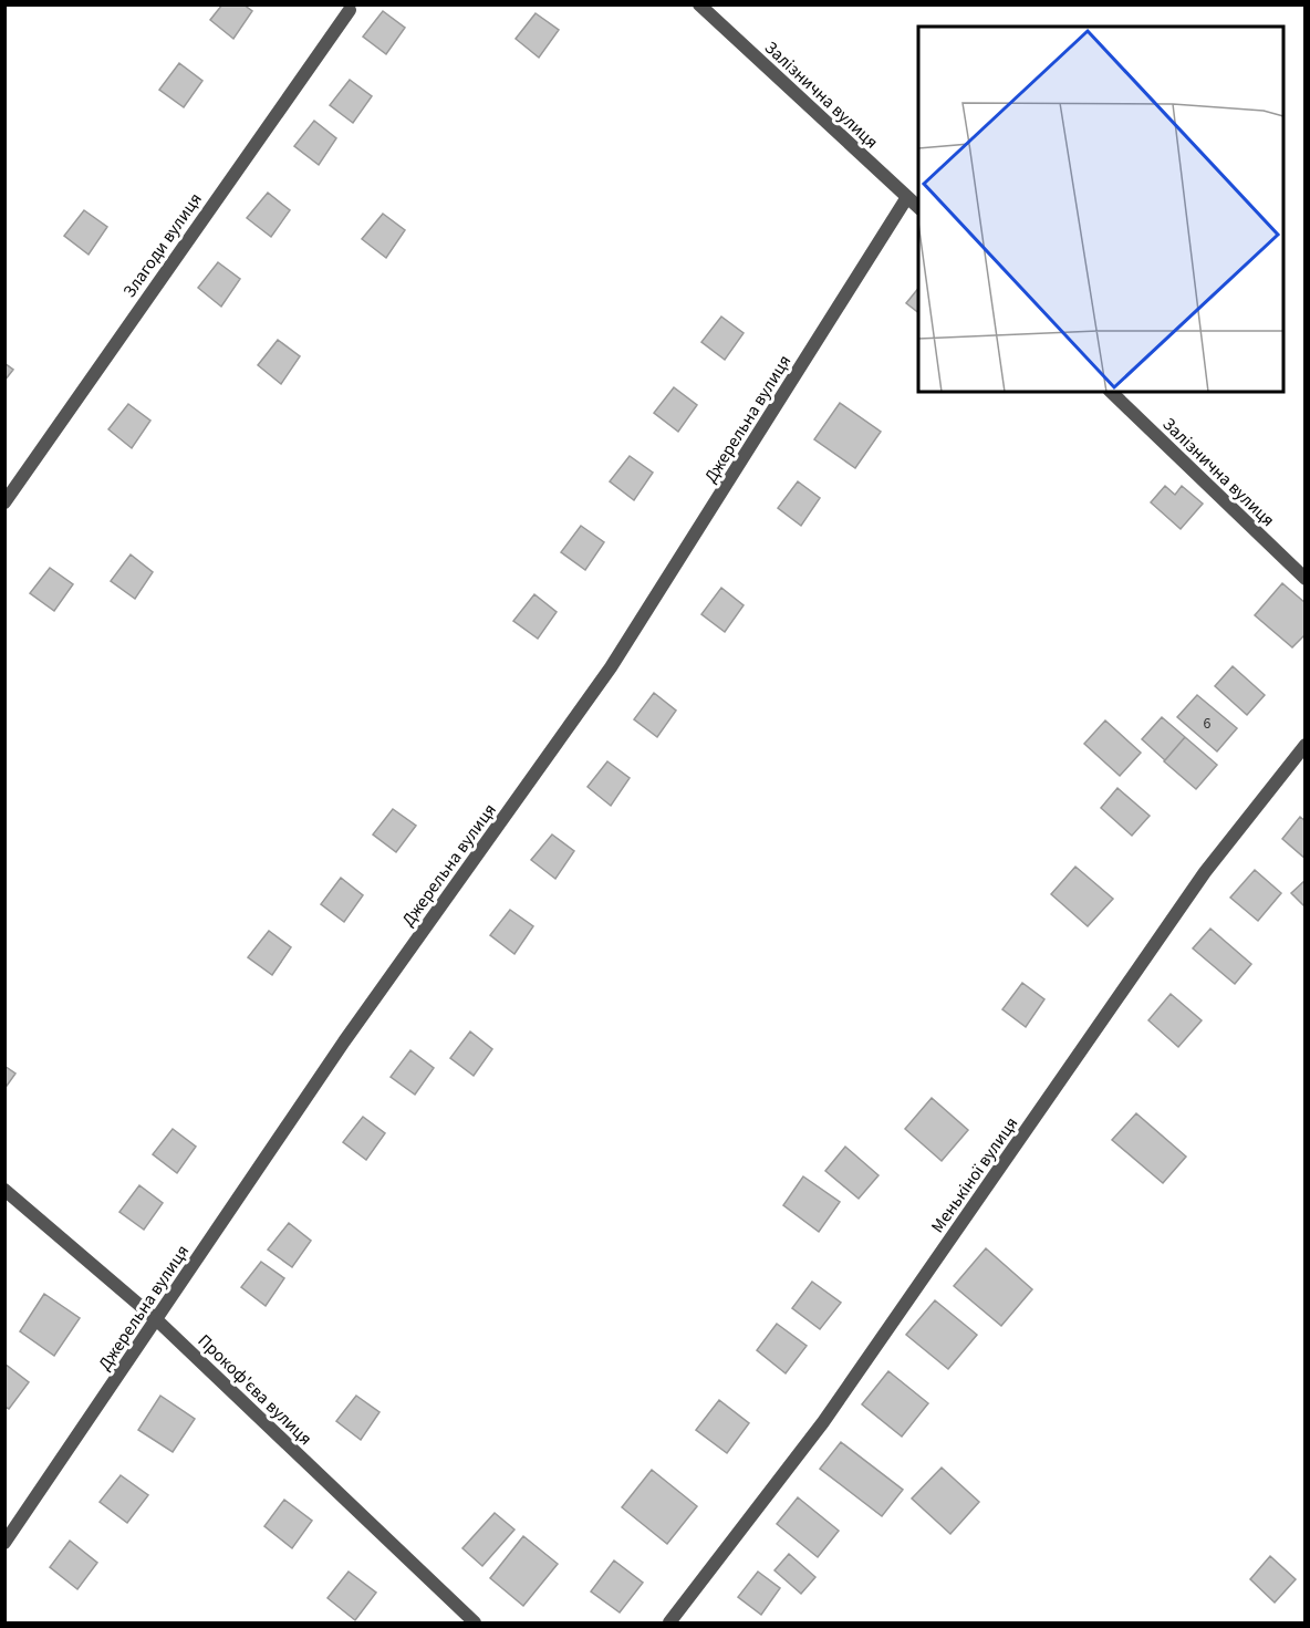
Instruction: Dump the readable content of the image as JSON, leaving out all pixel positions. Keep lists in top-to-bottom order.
{
  "streets": {
    "street": [
      "Залізнична вулиця",
      "Злагоди вулиця",
      "Джерельна вулиця",
      "Менькіної вулиця",
      "Прокоф'єва вулиця"
    ]
  },
  "crossings": [
    ["Залізнична вулиця", "Джерельна вулиця"],
    ["Джерельна вулиця", "Прокоф'єва вулиця"]
  ],
  "house_numbers": ["6"]
}
